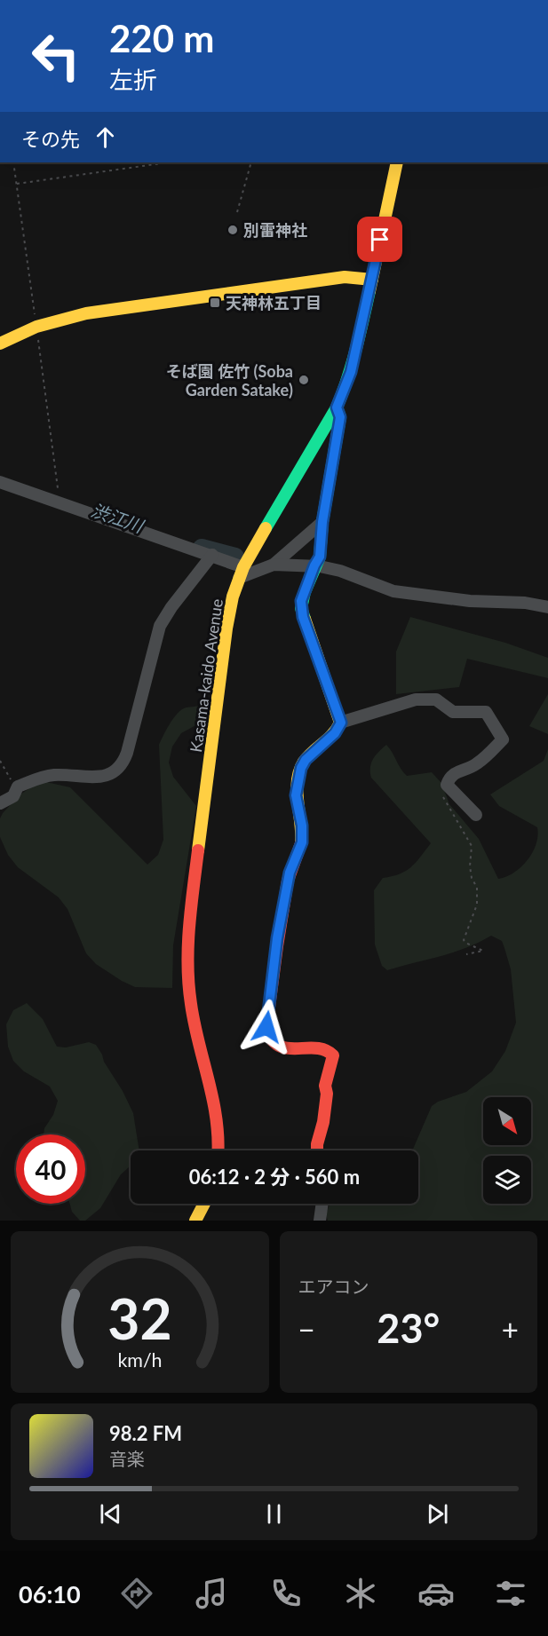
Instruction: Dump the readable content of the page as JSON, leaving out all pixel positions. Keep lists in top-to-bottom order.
{
  "streets": {
    "street": ["Kasama-kaido Avenue"]
  },
  "water": ["渋江川"],
  "places": {
    "other": ["別雷神社", "そば園 佐竹 (Soba Garden Satake)"],
    "transit": ["天神林五丁目"]
  },
  "north": "bottom right",
  "page": {
    "turn": ["220 m", "左折"],
    "then": "その先",
    "limit": "40",
    "trip": "06:12 · 2 分 · 560 m",
    "tile": "エアコン",
    "heat": ["−", "23°", "+"],
    "song": ["98.2 FM", "音楽"],
    "tabs": "06:10",
    "gauge": ["32", "km/h"]
  }
}
